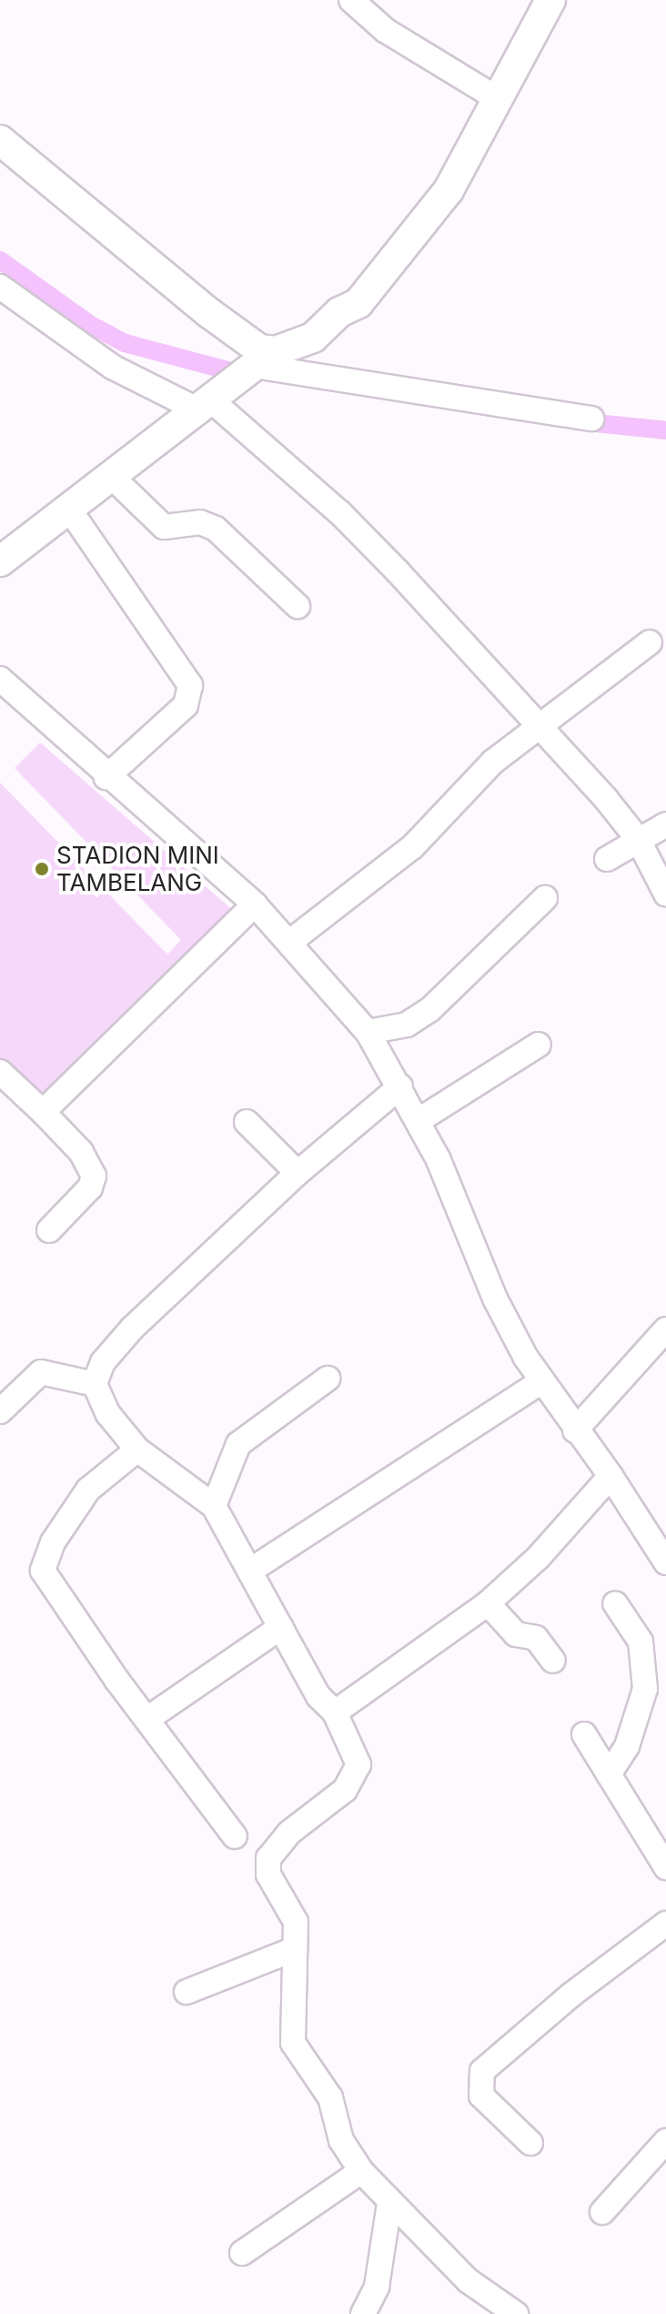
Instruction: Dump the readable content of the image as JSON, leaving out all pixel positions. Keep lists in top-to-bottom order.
{
  "places": ["STADION MINI TAMBELANG"]
}
